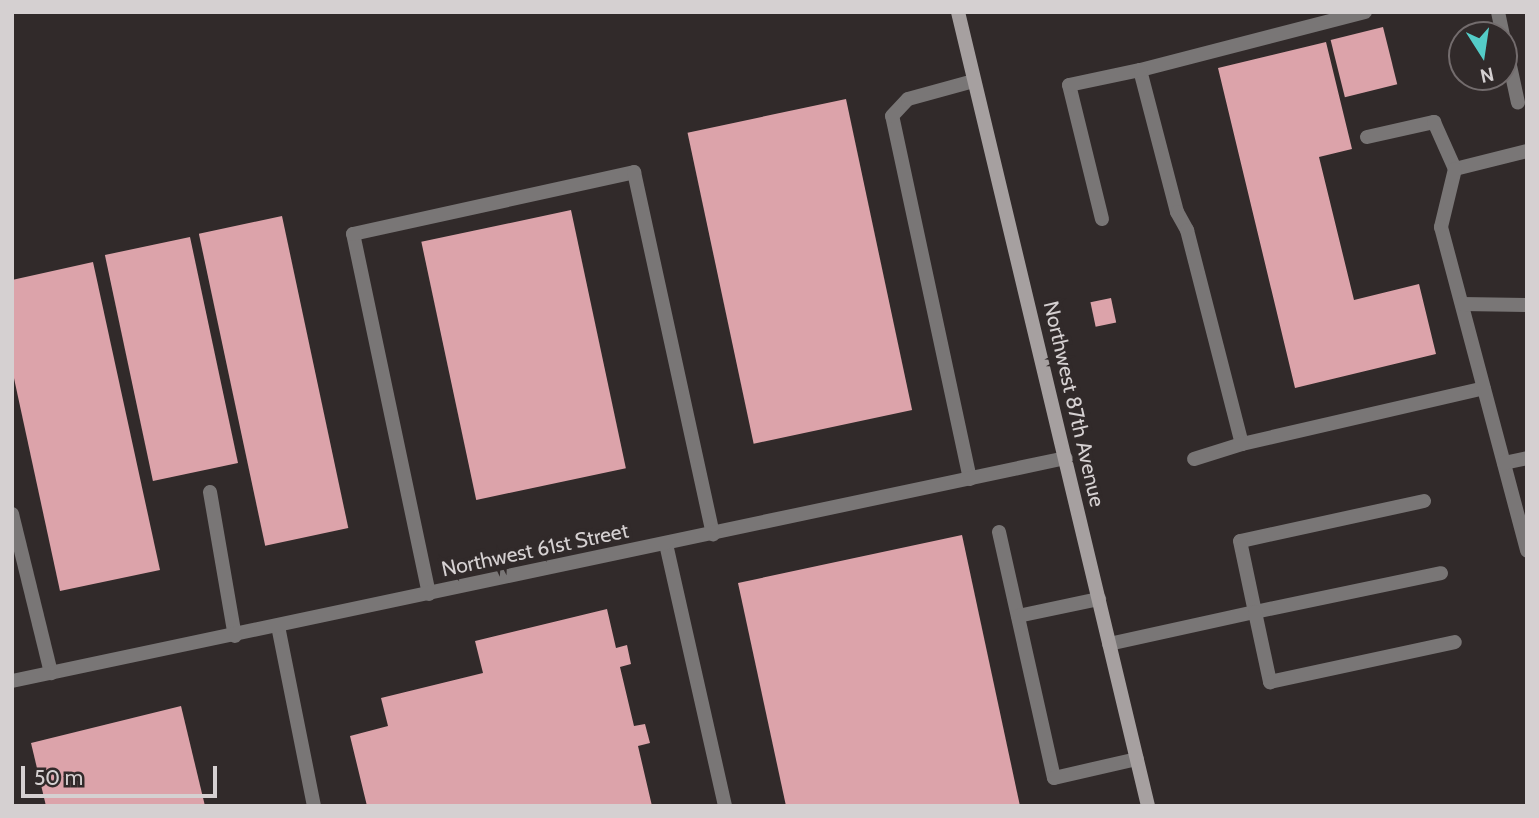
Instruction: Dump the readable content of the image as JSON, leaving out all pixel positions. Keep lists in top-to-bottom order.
{
  "streets": {
    "main road": ["Northwest 87th Avenue"],
    "street": ["Northwest 61st Street"]
  },
  "crossings": [
    ["Northwest 87th Avenue", "Northwest 61st Street"]
  ],
  "scale_bar": "50 m",
  "north": "bottom"
}
